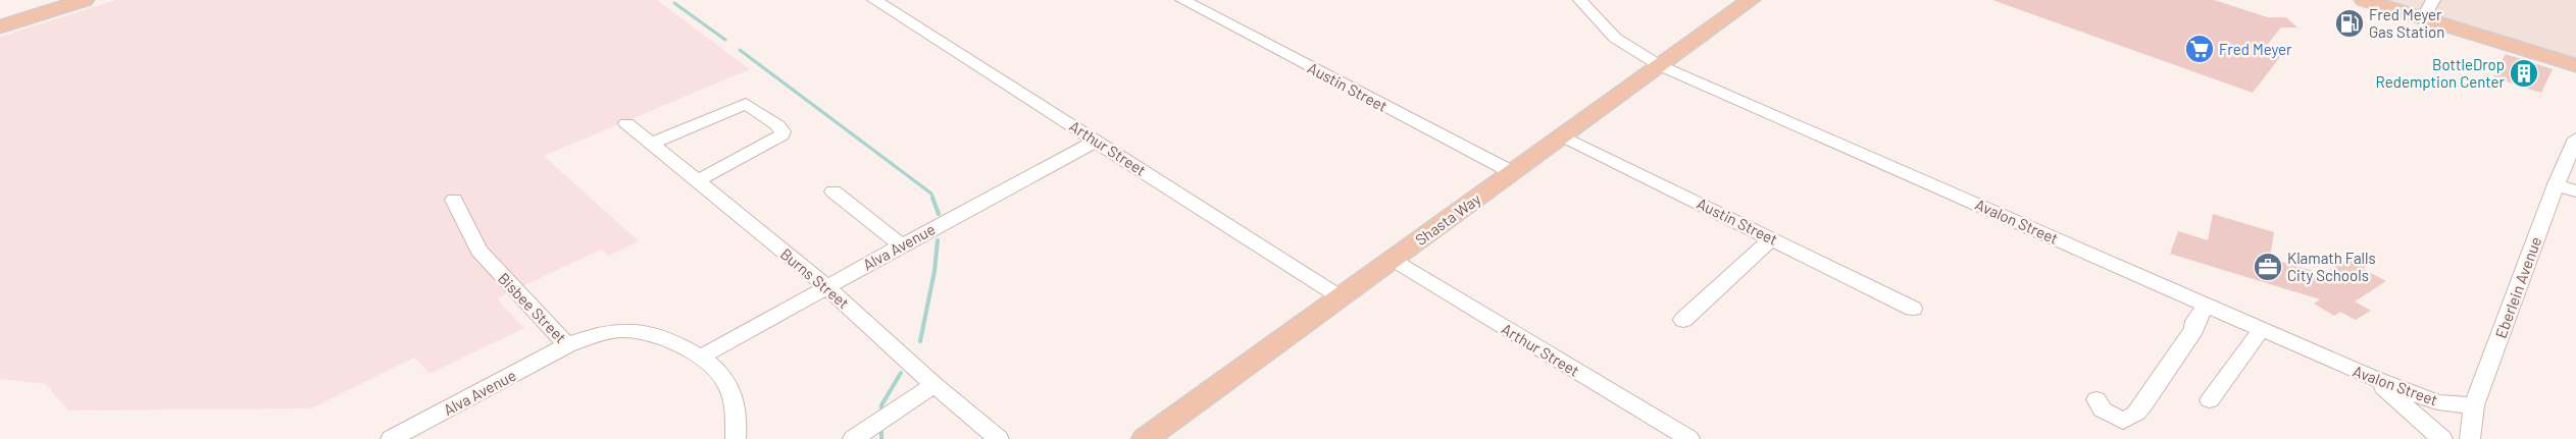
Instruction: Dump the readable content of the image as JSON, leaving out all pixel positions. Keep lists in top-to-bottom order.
{
  "streets": {
    "main road": ["Shasta Way"],
    "street": [
      "Austin Street",
      "Arthur Street",
      "Avalon Street",
      "Alva Avenue",
      "Burns Street",
      "Eberlein Avenue",
      "Bisbee Street"
    ]
  },
  "crossings": [
    ["Austin Street", "Shasta Way"],
    ["Arthur Street", "Shasta Way"],
    ["Arthur Street", "Alva Avenue"],
    ["Shasta Way", "Avalon Street"],
    ["Avalon Street", "Eberlein Avenue"],
    ["Alva Avenue", "Burns Street"],
    ["Alva Avenue", "Bisbee Street"]
  ],
  "places": {
    "fuel station": ["Fred Meyer Gas Station"],
    "supermarket": ["Fred Meyer"],
    "building": ["BottleDrop Redemption Center"],
    "office": ["Klamath Falls City Schools"]
  }
}
